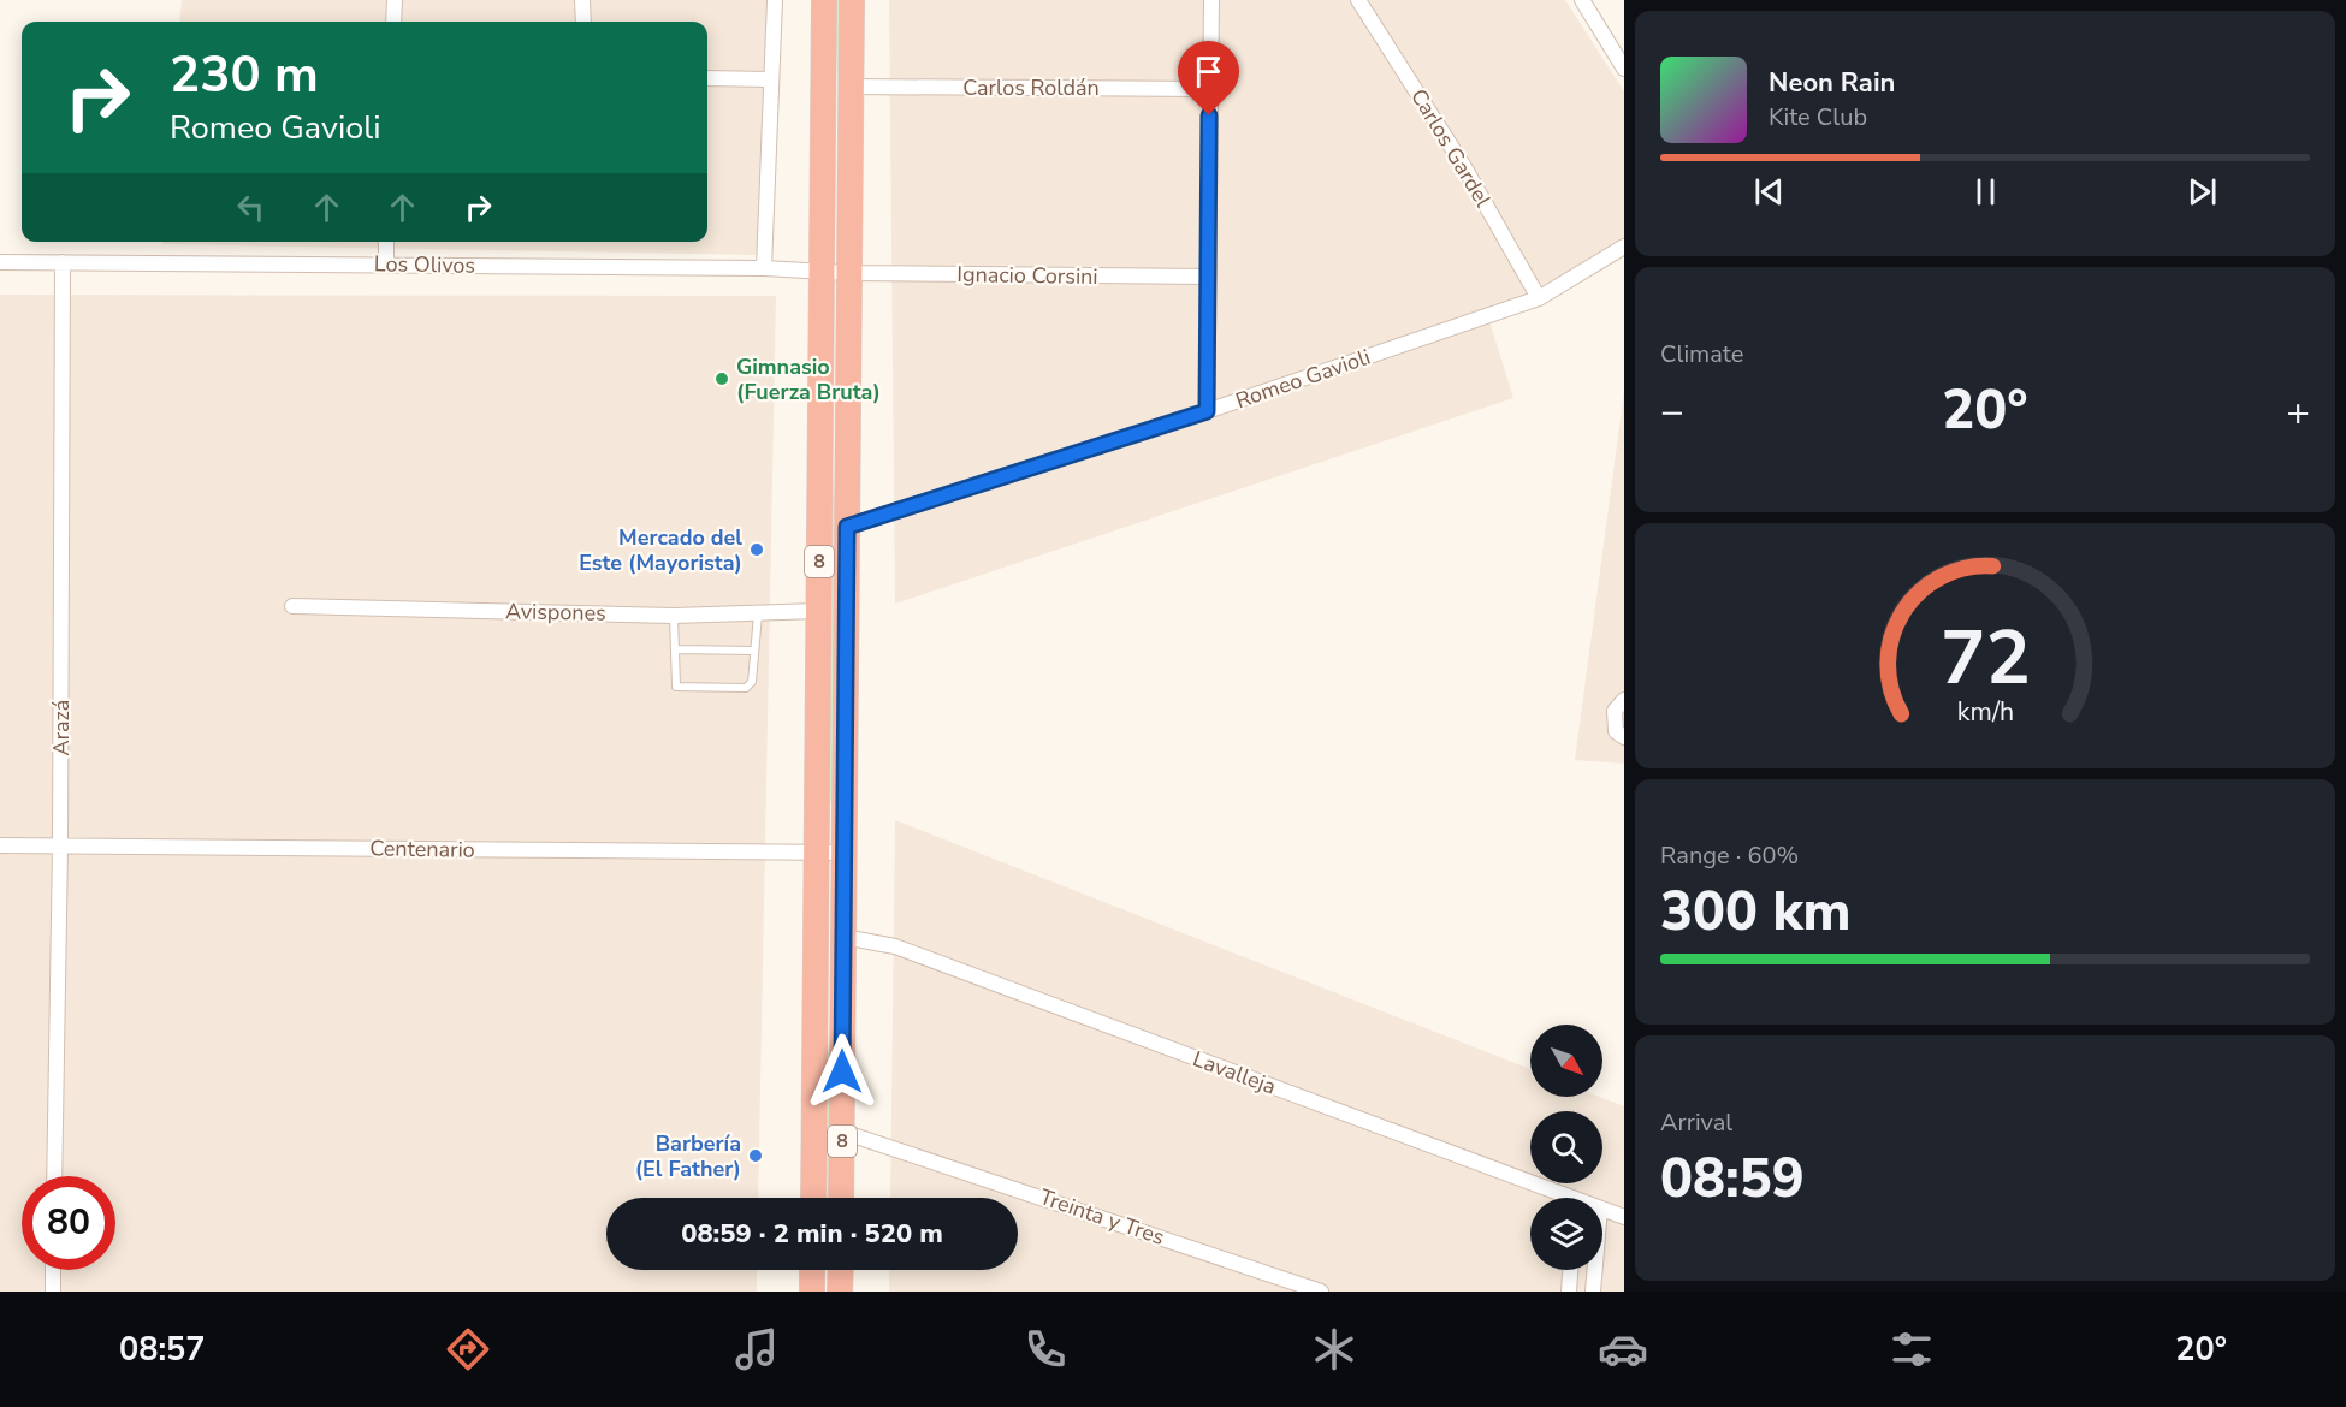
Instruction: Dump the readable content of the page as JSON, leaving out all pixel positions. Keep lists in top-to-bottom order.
{
  "streets": {
    "highway": ["8"],
    "street": [
      "Carlos Roldán",
      "Carlos Gardel",
      "Los Olivos",
      "Ignacio Corsini",
      "Romeo Gavioli",
      "Avispones",
      "Arazá",
      "Centenario",
      "Lavalleja",
      "Treinta y Tres"
    ]
  },
  "crossings": [
    ["Carlos Roldán", "8"],
    ["Carlos Gardel", "Romeo Gavioli"],
    ["Los Olivos", "Ignacio Corsini"],
    ["Los Olivos", "8"],
    ["Los Olivos", "Arazá"],
    ["Ignacio Corsini", "8"],
    ["Romeo Gavioli", "8"],
    ["8", "Avispones"],
    ["8", "Centenario"],
    ["8", "Lavalleja"],
    ["8", "Treinta y Tres"],
    ["Arazá", "Centenario"]
  ],
  "places": ["Gimnasio (Fuerza Bruta)", "Mercado del Este (Mayorista)", "Barbería (El Father)"],
  "north": "bottom right",
  "page": {
    "turn": ["230 m", "Romeo Gavioli"],
    "song": ["Neon Rain", "Kite Club"],
    "tile": [
      "Climate",
      ["Range · 60%", "300 km"],
      ["Arrival", "08:59"]
    ],
    "heat": ["−", "20°", "+"],
    "limit": "80",
    "trip": "08:59 · 2 min · 520 m",
    "tabs": ["08:57", "20°"],
    "gauge": ["72", "km/h"]
  }
}
